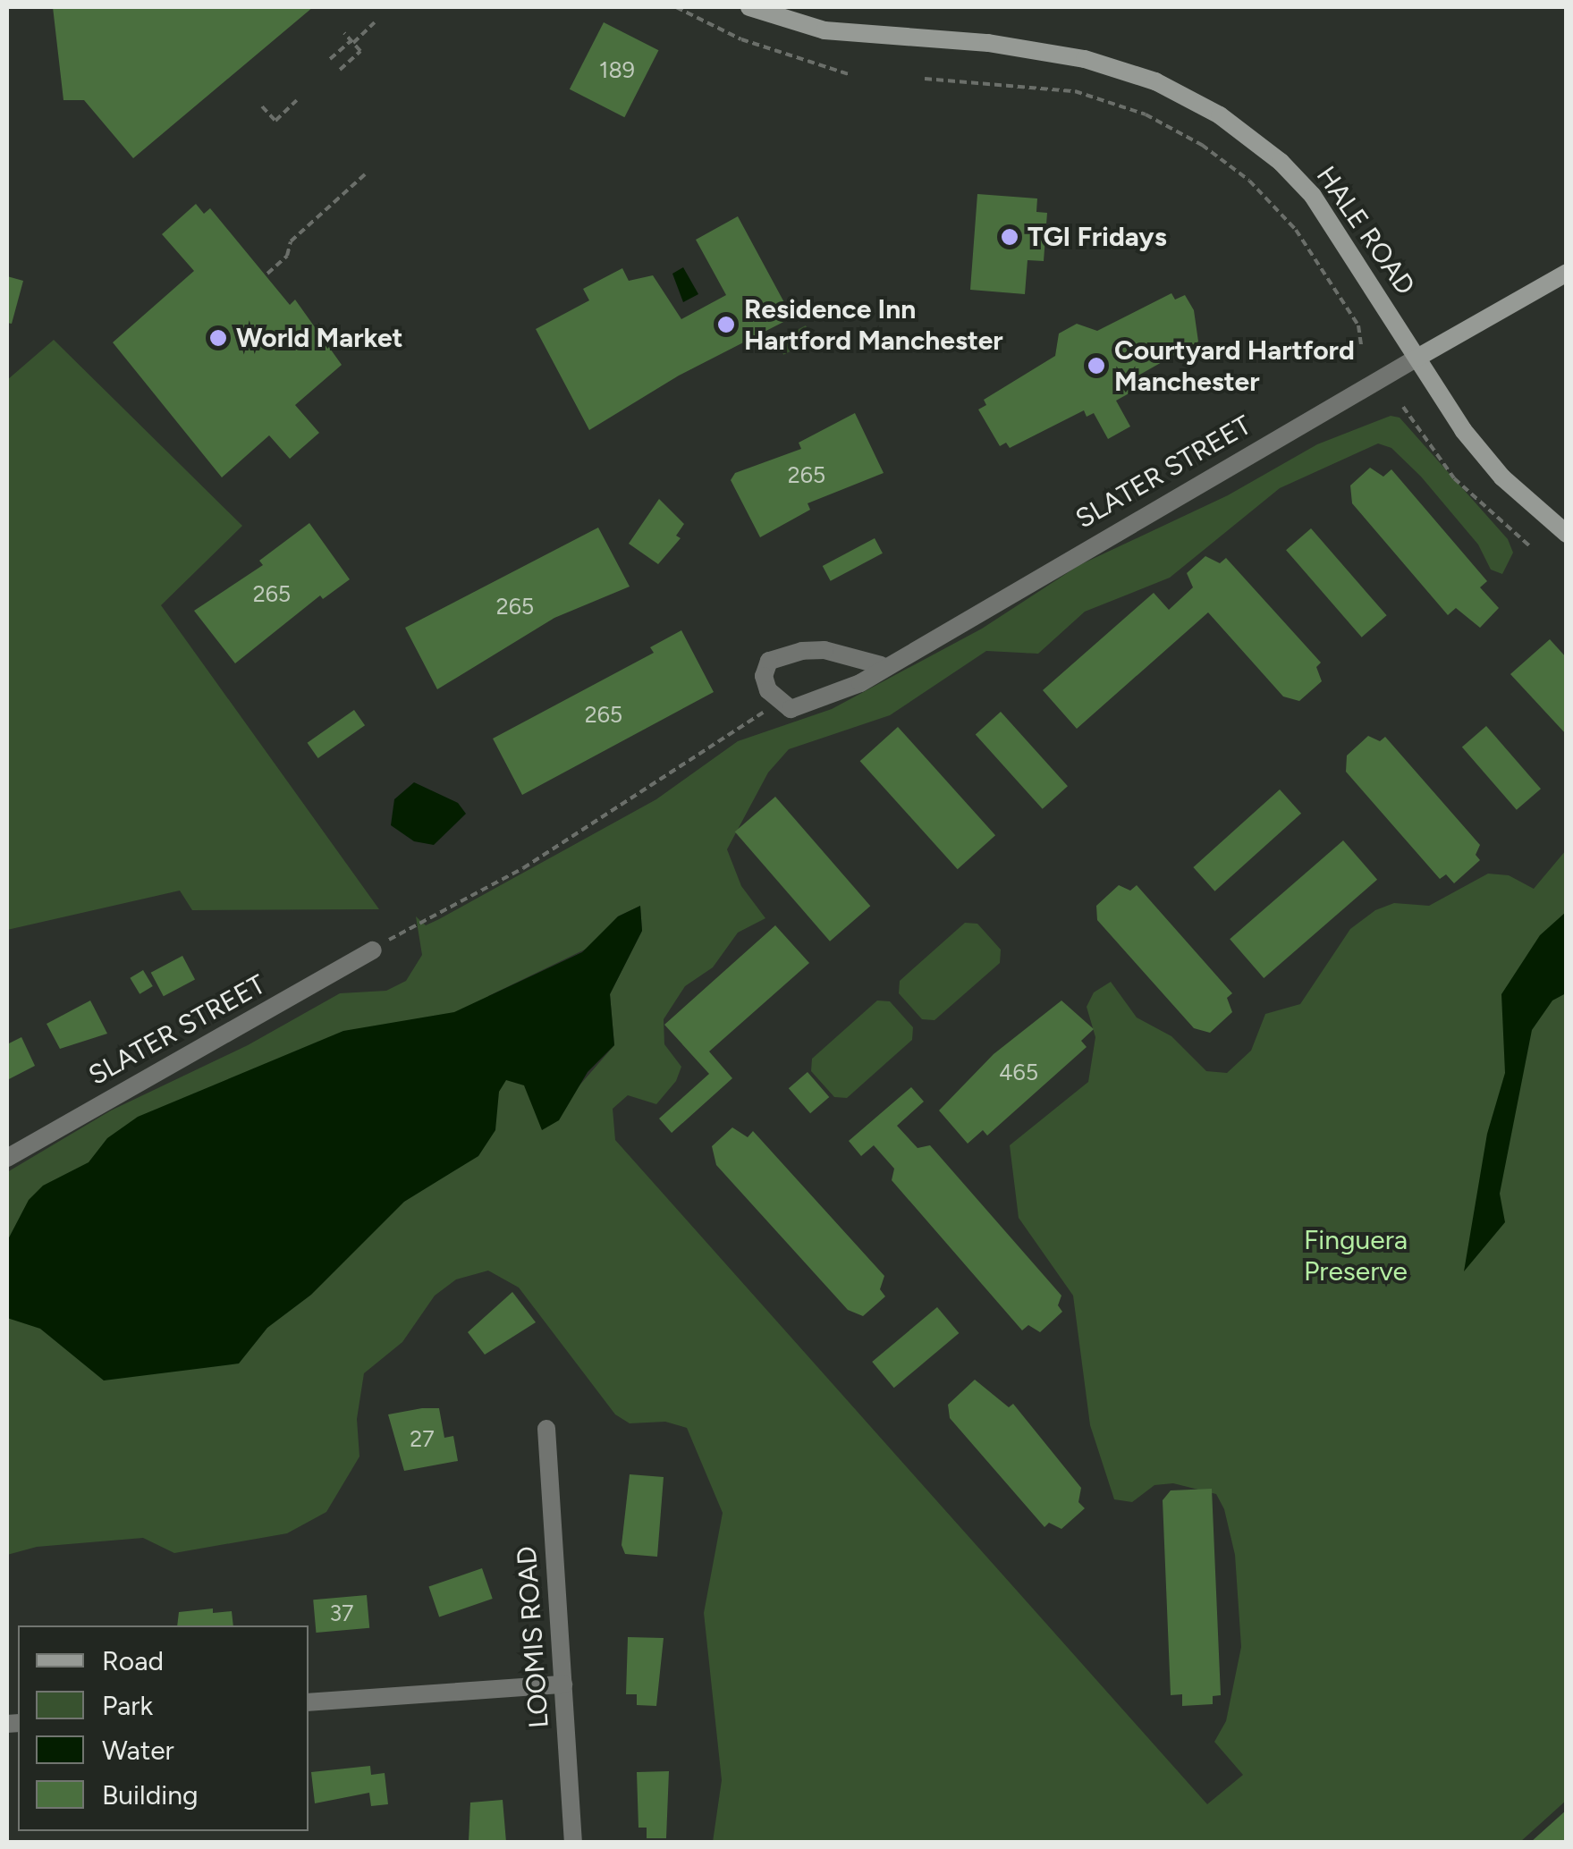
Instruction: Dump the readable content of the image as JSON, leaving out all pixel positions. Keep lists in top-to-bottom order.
{
  "streets": {
    "street": ["HALE ROAD", "SLATER STREET", "LOOMIS ROAD"]
  },
  "crossings": [
    ["HALE ROAD", "SLATER STREET"]
  ],
  "parks": ["Finguera Preserve"],
  "places": [
    "TGI Fridays",
    "Residence Inn Hartford Manchester",
    "World Market",
    "Courtyard Hartford Manchester"
  ],
  "house_numbers": [
    "189",
    "265",
    "265",
    "265",
    "265",
    "465",
    "27",
    "37"
  ],
  "legend": [
    "Road",
    "Park",
    "Water",
    "Building"
  ]
}
